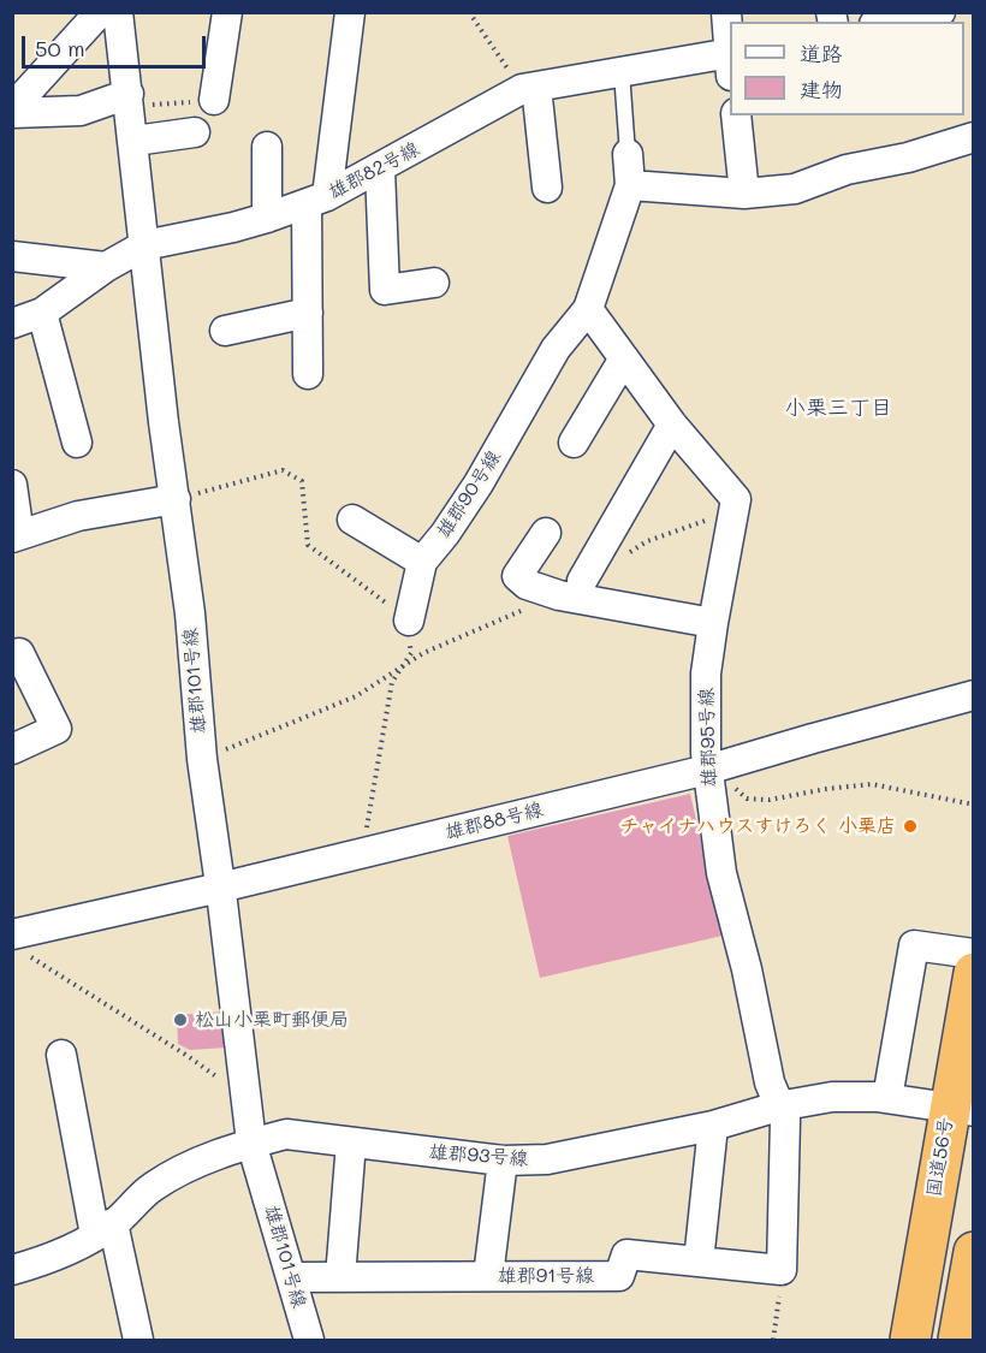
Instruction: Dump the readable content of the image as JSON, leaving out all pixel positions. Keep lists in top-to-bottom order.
{
  "streets": {
    "highway": ["国道56号"],
    "street": [
      "雄郡82号線",
      "雄郡90号線",
      "雄郡101号線",
      "雄郡95号線",
      "雄郡88号線",
      "雄郡93号線",
      "雄郡91号線"
    ]
  },
  "crossings": [
    ["雄郡82号線", "雄郡101号線"],
    ["雄郡101号線", "雄郡88号線"],
    ["雄郡101号線", "雄郡93号線"],
    ["雄郡101号線", "雄郡91号線"],
    ["雄郡95号線", "雄郡88号線"],
    ["雄郡95号線", "雄郡93号線"],
    ["雄郡95号線", "雄郡91号線"],
    ["雄郡93号線", "国道56号"]
  ],
  "districts": ["小栗三丁目"],
  "places": ["チャイナハウスすけろく 小栗店", "松山小栗町郵便局"],
  "legend": ["道路", "建物"],
  "scale_bar": "50 m"
}
